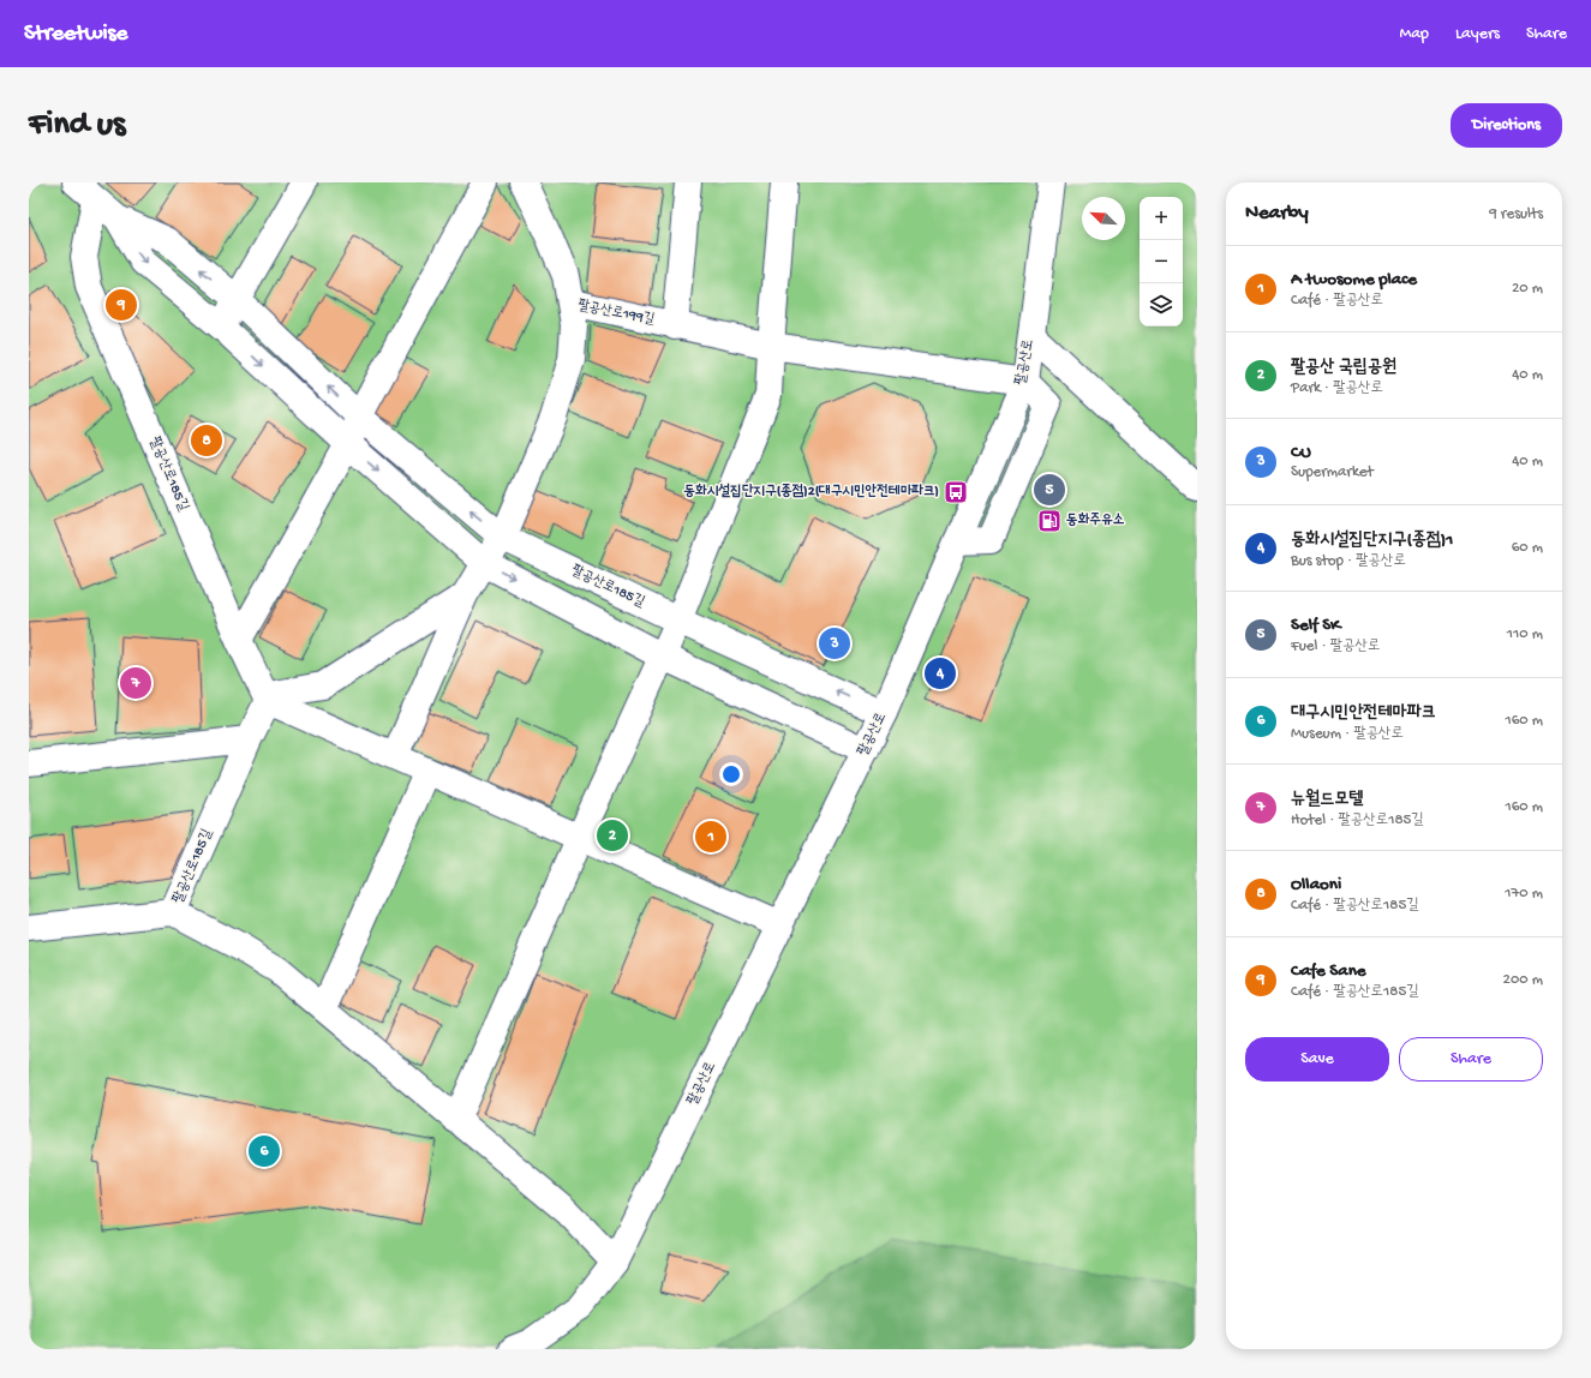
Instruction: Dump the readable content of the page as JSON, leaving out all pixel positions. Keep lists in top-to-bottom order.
{
  "streets": {
    "street": ["팔공산로199길", "팔공산로", "팔공산로185길"]
  },
  "crossings": [
    ["팔공산로199길", "팔공산로"],
    ["팔공산로199길", "팔공산로185길"],
    ["팔공산로", "팔공산로185길"]
  ],
  "places": {
    "bus stop": ["동화시설집단지구(종점)2(대구시민안전테마파크)"],
    "fuel station": ["동화주유소"]
  },
  "north": "top left",
  "page": {
    "header": "Streetwise",
    "nav": ["Map", "Layers", "Share"],
    "buttons": [
      "Directions",
      ["Save", "Share"]
    ],
    "title": "Find us",
    "heading": ["Nearby", "9 results"],
    "map_buttons": ["+", "−"],
    "list": [
      {
        "mark": "1",
        "name": "A twosome place",
        "note": "Café · 팔공산로",
        "value": "20 m"
      },
      {
        "mark": "2",
        "name": "팔공산 국립공원",
        "note": "Park · 팔공산로",
        "value": "40 m"
      },
      {
        "mark": "3",
        "name": "CU",
        "note": "Supermarket",
        "value": "40 m"
      },
      {
        "mark": "4",
        "name": "동화시설집단지구(종점)1",
        "note": "Bus stop · 팔공산로",
        "value": "60 m"
      },
      {
        "mark": "5",
        "name": "Self SK",
        "note": "Fuel · 팔공산로",
        "value": "110 m"
      },
      {
        "mark": "6",
        "name": "대구시민안전테마파크",
        "note": "Museum · 팔공산로",
        "value": "160 m"
      },
      {
        "mark": "7",
        "name": "뉴월드모텔",
        "note": "Hotel · 팔공산로185길",
        "value": "160 m"
      },
      {
        "mark": "8",
        "name": "Ollaoni",
        "note": "Café · 팔공산로185길",
        "value": "170 m"
      },
      {
        "mark": "9",
        "name": "Cafe Sane",
        "note": "Café · 팔공산로185길",
        "value": "200 m"
      }
    ],
    "pins": [
      "9",
      "8",
      "5",
      "3",
      "4",
      "7",
      "2",
      "1",
      "6"
    ]
  }
}
